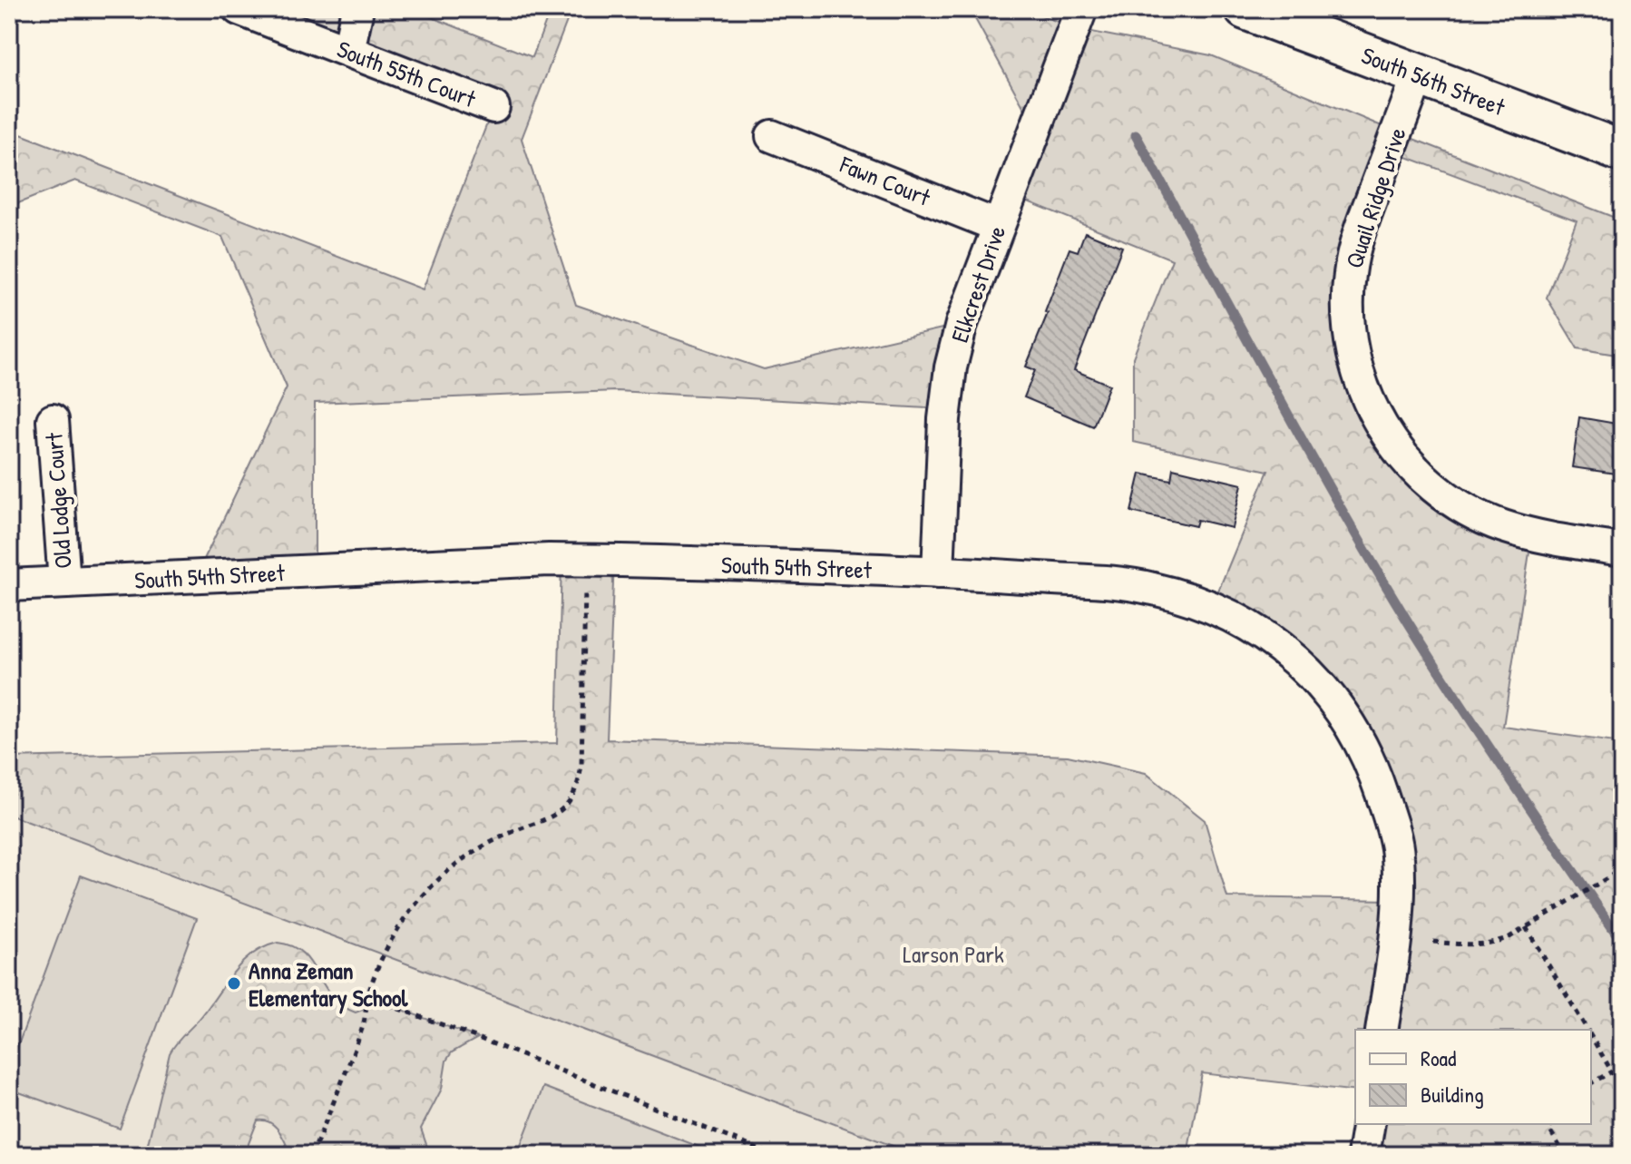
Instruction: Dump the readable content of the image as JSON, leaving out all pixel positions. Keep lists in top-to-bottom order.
{
  "streets": {
    "main road": ["South 56th Street"],
    "street": [
      "South 55th Court",
      "Fawn Court",
      "Quail Ridge Drive",
      "Elkcrest Drive",
      "Old Lodge Court",
      "South 54th Street"
    ]
  },
  "crossings": [
    ["South 56th Street", "Quail Ridge Drive"],
    ["Fawn Court", "Elkcrest Drive"],
    ["Elkcrest Drive", "South 54th Street"],
    ["Old Lodge Court", "South 54th Street"]
  ],
  "parks": ["Larson Park"],
  "places": ["Anna Zeman Elementary School"],
  "legend": ["Road", "Building"]
}
